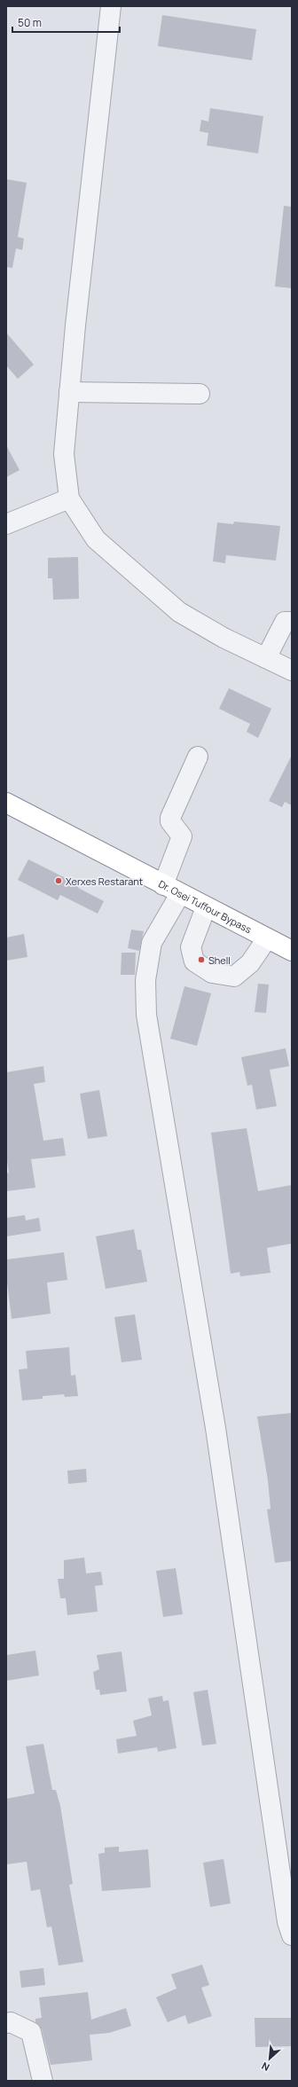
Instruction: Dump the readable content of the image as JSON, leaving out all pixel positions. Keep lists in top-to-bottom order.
{
  "streets": {
    "highway": ["Dr. Osei Tuffour Bypass"]
  },
  "places": ["Xerxes Restarant", "Shell"],
  "scale_bar": "50 m",
  "north": "bottom left"
}
